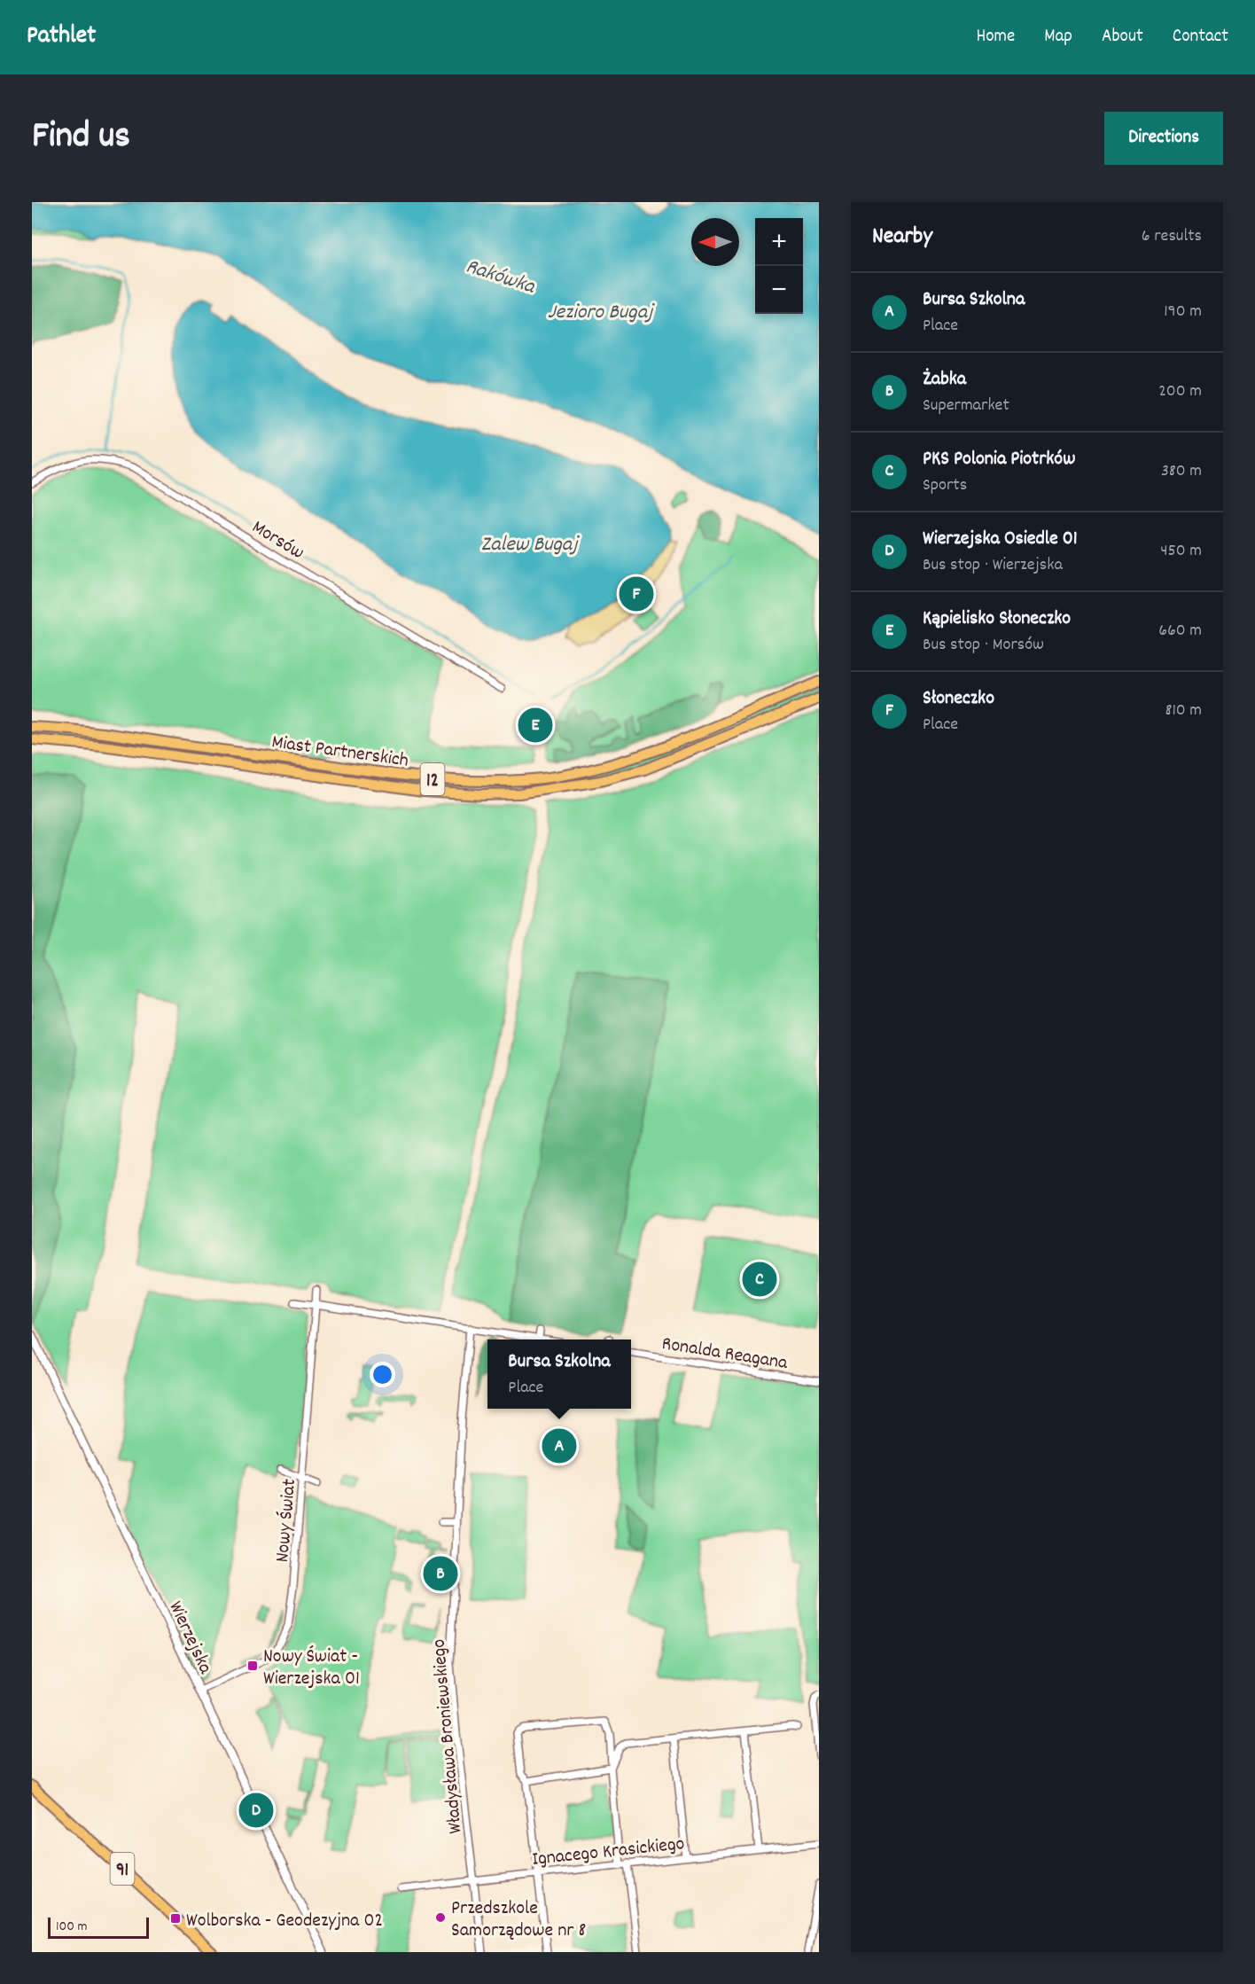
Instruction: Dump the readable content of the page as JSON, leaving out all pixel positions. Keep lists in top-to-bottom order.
{
  "streets": {
    "main road": ["Miast Partnerskich", "12", "91"],
    "street": [
      "Morsów",
      "Ronalda Reagana",
      "Nowy Świat",
      "Wierzejska",
      "Władysława Broniewskiego",
      "Ignacego Krasickiego"
    ]
  },
  "crossings": [
    ["Nowy Świat", "Wierzejska"],
    ["Władysława Broniewskiego", "Ignacego Krasickiego"]
  ],
  "water": ["Rakówka", "Jezioro Bugaj", "Zalew Bugaj"],
  "places": {
    "transit": ["Nowy Świat - Wierzejska 01", "Wolborska - Geodezyjna 02"],
    "other": ["Przedszkole Samorządowe nr 8"]
  },
  "scale_bar": "100 m",
  "north": "left",
  "page": {
    "header": "Pathlet",
    "nav": [
      "Home",
      "Map",
      "About",
      "Contact"
    ],
    "title": "Find us",
    "buttons": "Directions",
    "heading": ["Nearby", "6 results"],
    "map_buttons": ["+", "−"],
    "list": [
      {
        "mark": "A",
        "name": "Bursa Szkolna",
        "note": "Place",
        "value": "190 m"
      },
      {
        "mark": "B",
        "name": "Żabka",
        "note": "Supermarket",
        "value": "200 m"
      },
      {
        "mark": "C",
        "name": "PKS Polonia Piotrków",
        "note": "Sports",
        "value": "380 m"
      },
      {
        "mark": "D",
        "name": "Wierzejska Osiedle 01",
        "note": "Bus stop · Wierzejska",
        "value": "450 m"
      },
      {
        "mark": "E",
        "name": "Kąpielisko Słoneczko",
        "note": "Bus stop · Morsów",
        "value": "660 m"
      },
      {
        "mark": "F",
        "name": "Słoneczko",
        "note": "Place",
        "value": "810 m"
      }
    ],
    "pins": [
      "F",
      "E",
      "C",
      "A",
      "B",
      "D"
    ],
    "popup": ["Bursa Szkolna", "Place"],
    "scale": "100 m"
  }
}
